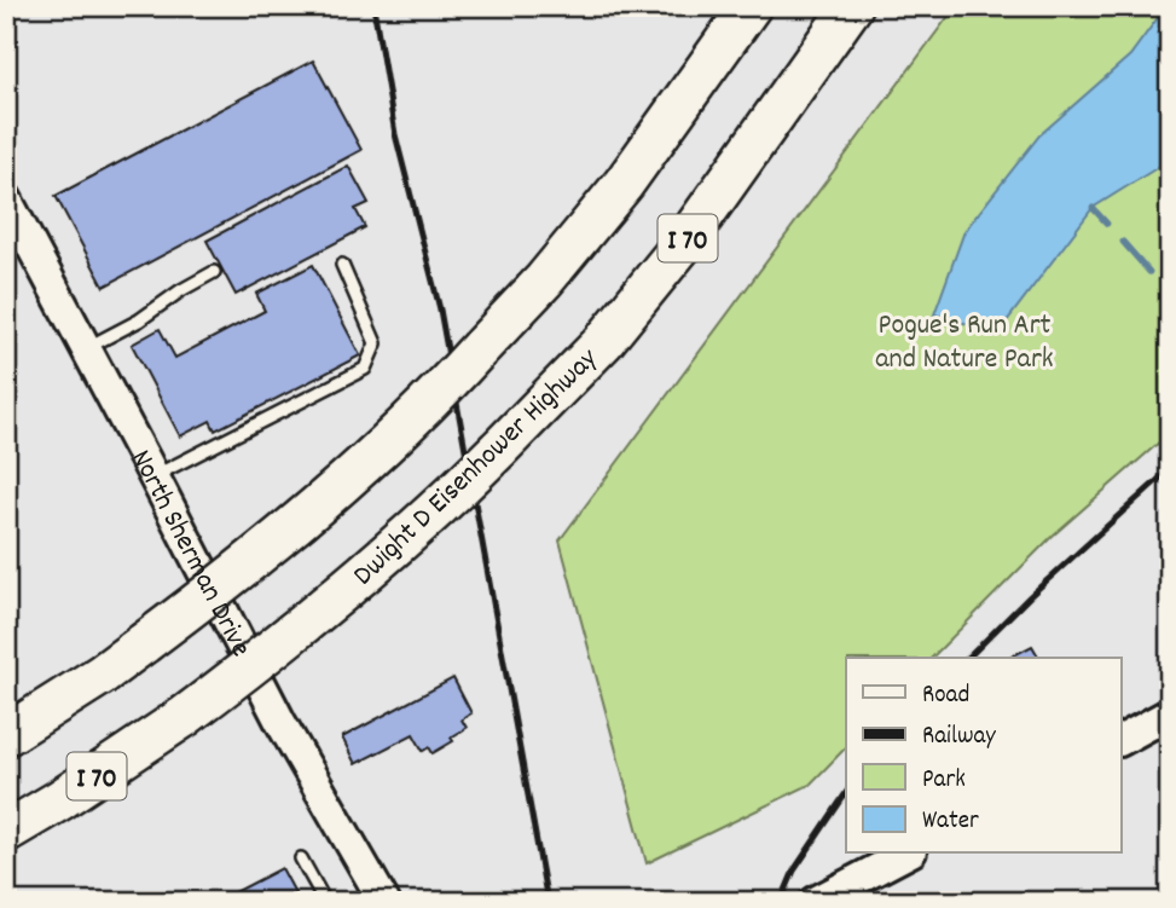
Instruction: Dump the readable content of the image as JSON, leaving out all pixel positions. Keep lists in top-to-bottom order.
{
  "streets": {
    "highway": ["I 70", "Dwight D Eisenhower Highway"],
    "main road": ["North Sherman Drive"]
  },
  "parks": ["Pogue's Run Art and Nature Park"],
  "legend": [
    "Road",
    "Railway",
    "Park",
    "Water"
  ]
}
